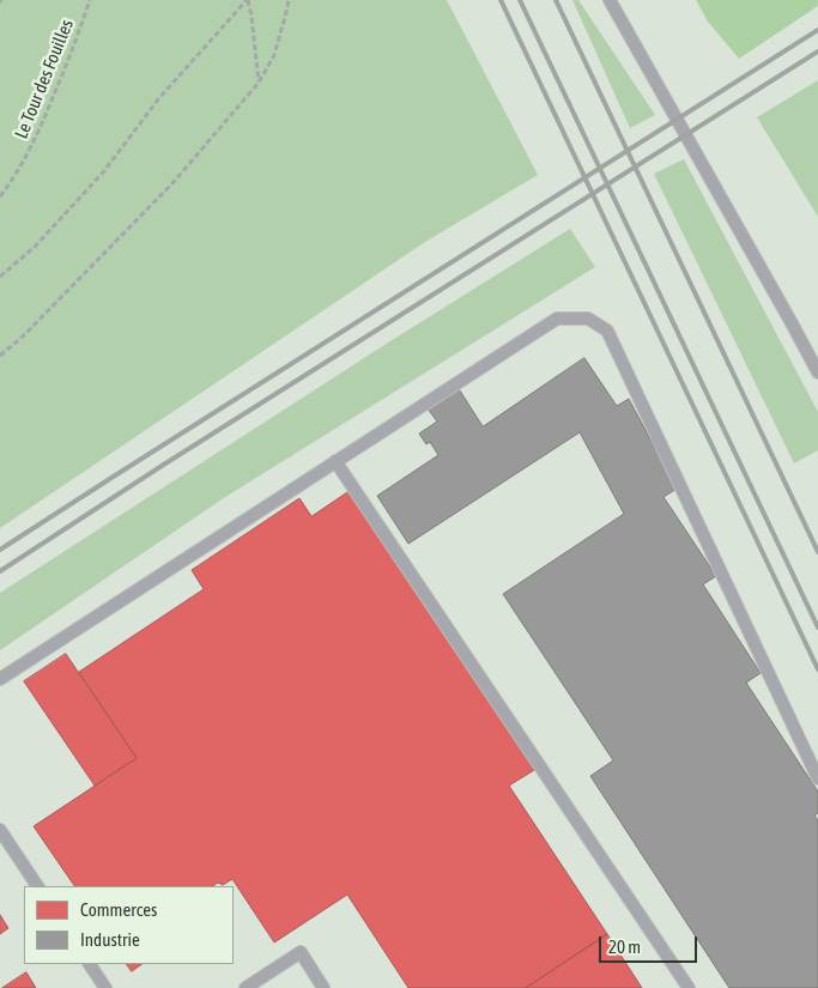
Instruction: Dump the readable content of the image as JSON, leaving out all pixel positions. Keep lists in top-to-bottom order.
{
  "streets": {
    "path": ["Le Tour des Fouilles"]
  },
  "legend": ["Commerces", "Industrie"],
  "scale_bar": "20 m"
}
